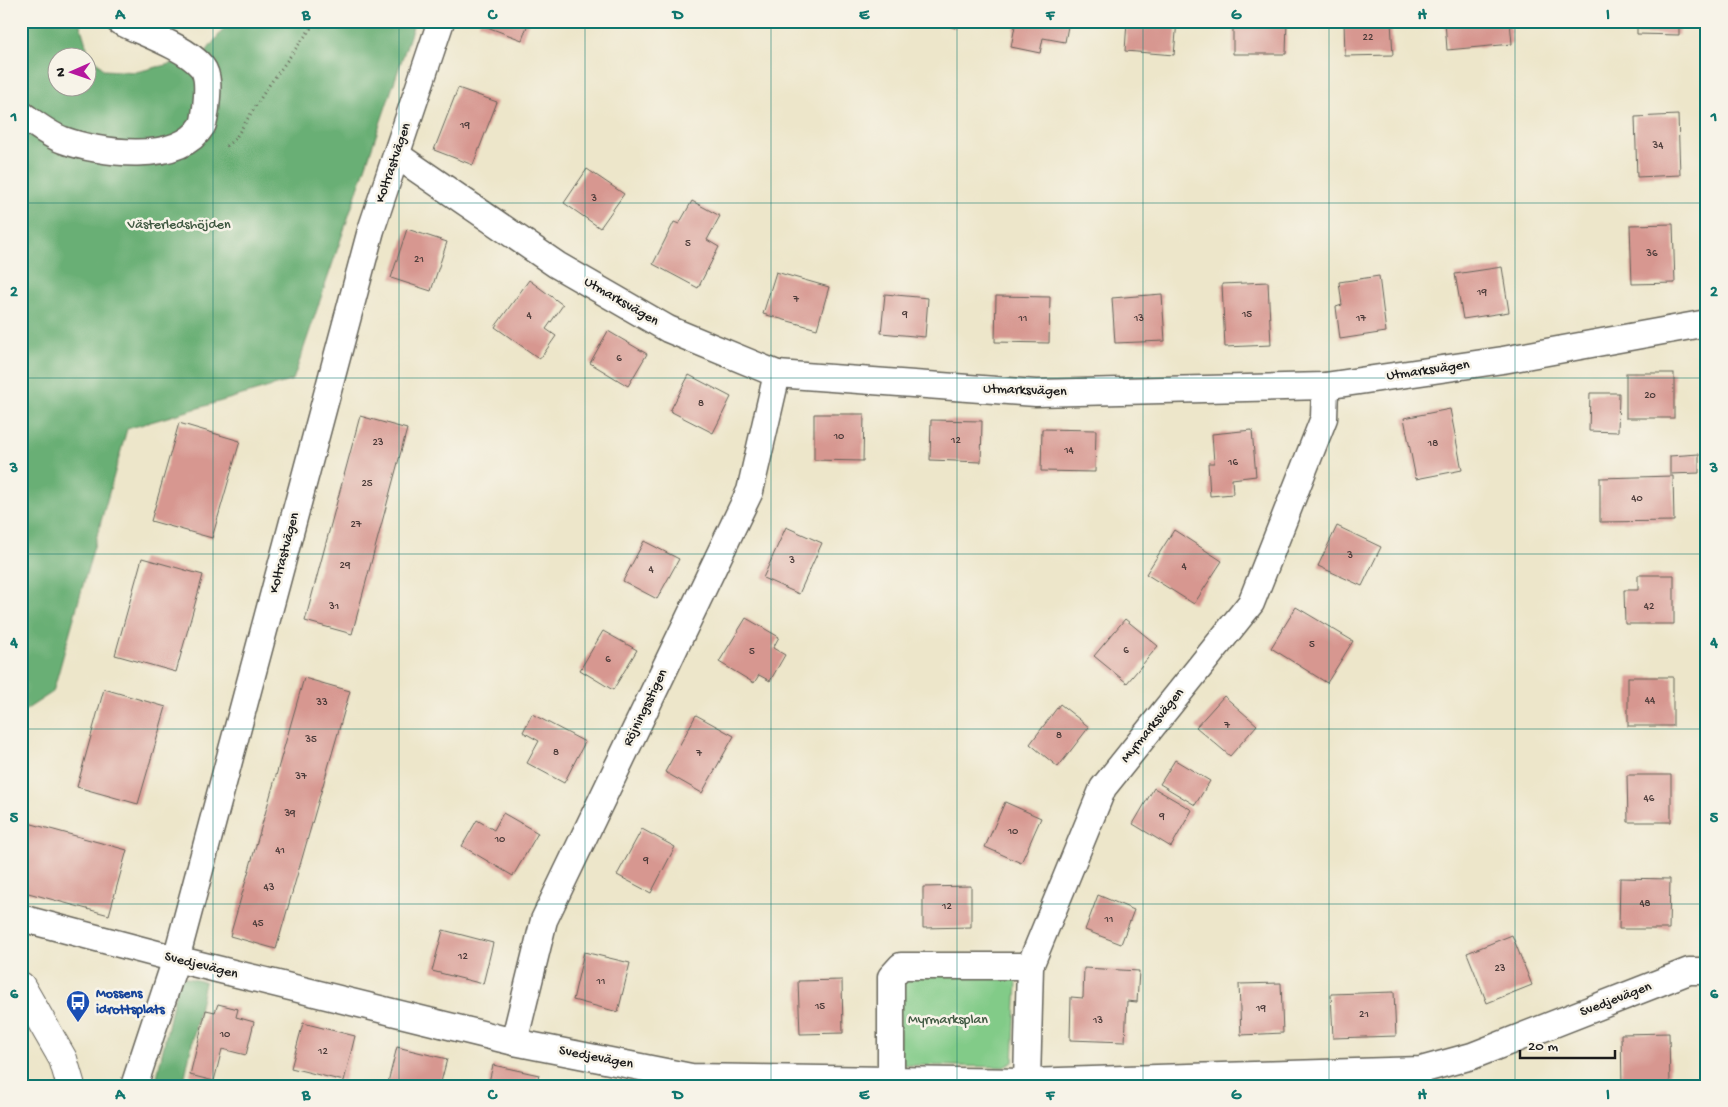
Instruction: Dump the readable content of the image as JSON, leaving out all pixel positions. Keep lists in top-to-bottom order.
{
  "streets": {
    "street": [
      "Koltrastvägen",
      "Utmarksvägen",
      "Röjningsstigen",
      "Myrmarksvägen",
      "Svedjevägen"
    ]
  },
  "crossings": [
    ["Koltrastvägen", "Utmarksvägen"],
    ["Koltrastvägen", "Svedjevägen"],
    ["Utmarksvägen", "Röjningsstigen"],
    ["Utmarksvägen", "Myrmarksvägen"],
    ["Röjningsstigen", "Svedjevägen"],
    ["Myrmarksvägen", "Svedjevägen"]
  ],
  "parks": ["Västerledshöjden", "Myrmarksplan"],
  "places": {
    "bus stop": ["Mossens idrottsplats"]
  },
  "house_numbers": [
    "22",
    "19",
    "34",
    "3",
    "5",
    "36",
    "21",
    "19",
    "7",
    "9",
    "15",
    "4",
    "11",
    "13",
    "17",
    "6",
    "20",
    "8",
    "10",
    "12",
    "23",
    "18",
    "14",
    "16",
    "25",
    "40",
    "27",
    "3",
    "3",
    "29",
    "4",
    "4",
    "31",
    "42",
    "5",
    "6",
    "5",
    "6",
    "44",
    "33",
    "7",
    "8",
    "35",
    "8",
    "7",
    "37",
    "46",
    "39",
    "9",
    "10",
    "10",
    "41",
    "9",
    "43",
    "48",
    "12",
    "11",
    "45",
    "12",
    "23",
    "11",
    "15",
    "19",
    "21",
    "13",
    "10",
    "12"
  ],
  "scale_bar": "20 m",
  "north": "left",
  "grid": {
    "columns": [
      "A",
      "B",
      "C",
      "D",
      "E",
      "F",
      "G",
      "H",
      "I"
    ],
    "rows": [
      "1",
      "2",
      "3",
      "4",
      "5",
      "6"
    ]
  }
}
